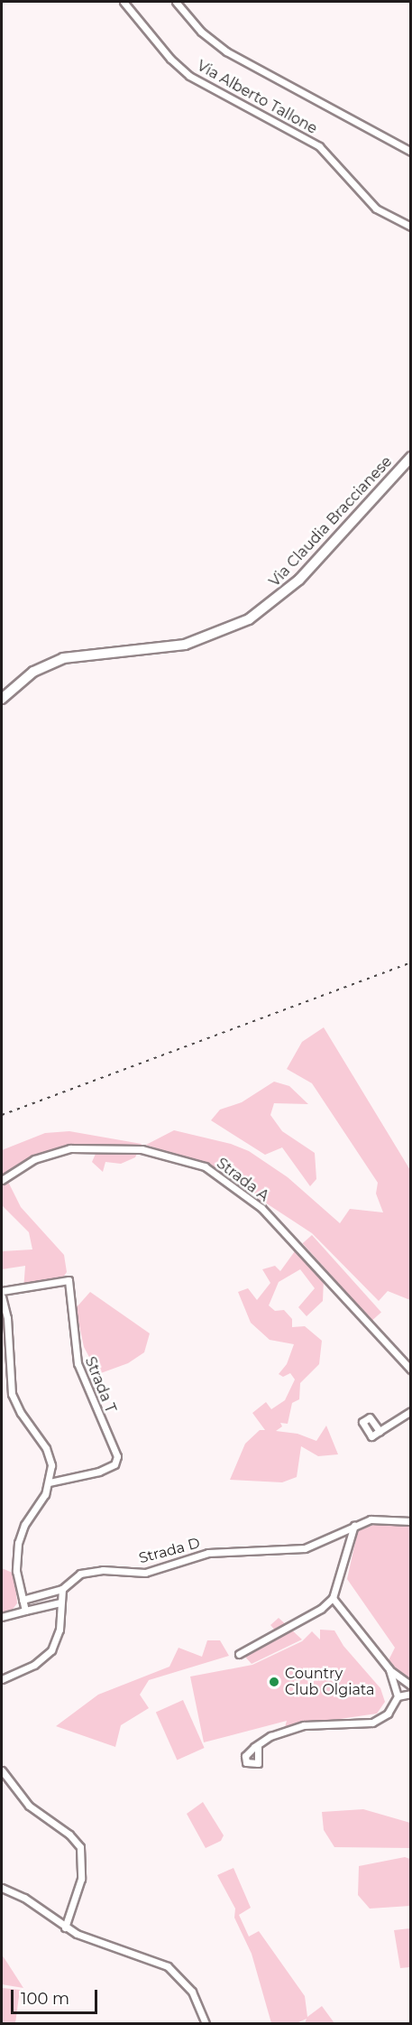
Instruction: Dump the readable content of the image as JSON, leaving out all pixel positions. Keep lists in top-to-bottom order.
{
  "streets": {
    "main road": ["Via Claudia Braccianese"],
    "street": [
      "Via Alberto Tallone",
      "Strada A",
      "Strada T",
      "Strada D"
    ]
  },
  "places": ["Country Club Olgiata"],
  "scale_bar": "100 m"
}
